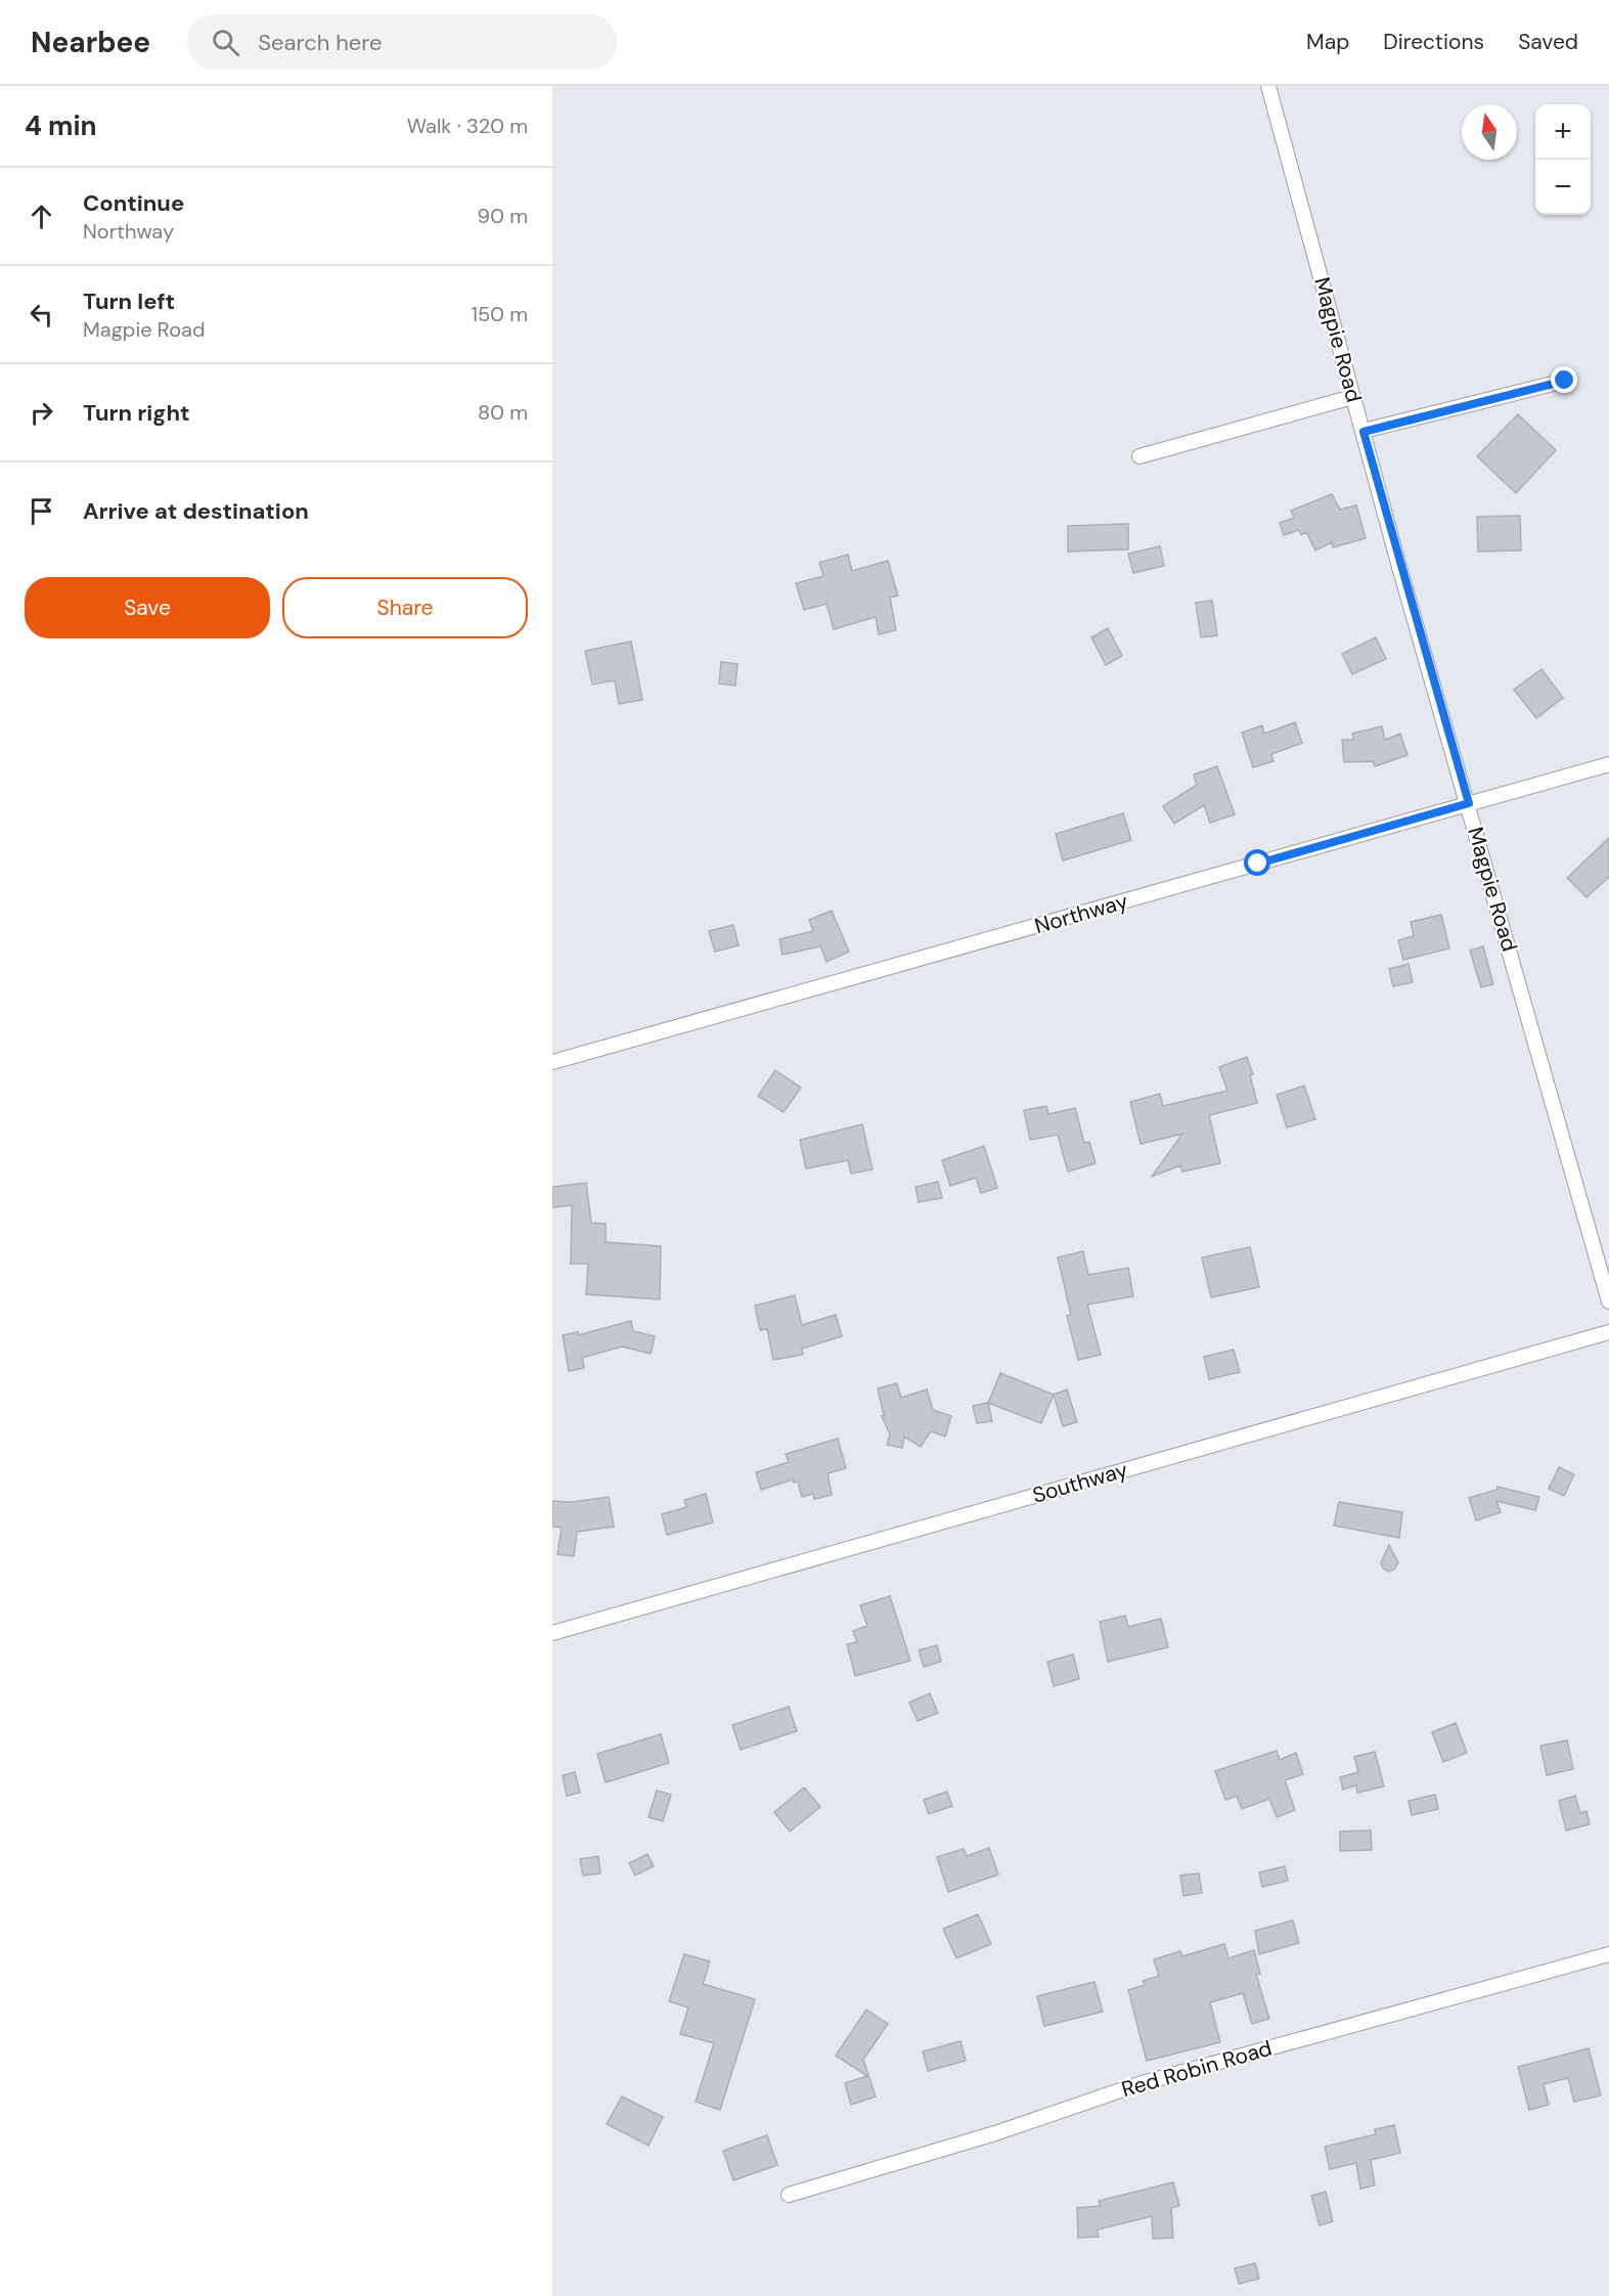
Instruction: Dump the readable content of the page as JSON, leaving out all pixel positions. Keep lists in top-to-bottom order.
{
  "streets": {
    "street": [
      "Magpie Road",
      "Northway",
      "Southway",
      "Red Robin Road"
    ]
  },
  "crossings": [
    ["Magpie Road", "Northway"]
  ],
  "north": "top",
  "page": {
    "header": "Nearbee",
    "search": "Search here",
    "nav": ["Map", "Directions", "Saved"],
    "heading": ["4 min", "Walk · 320 m"],
    "map_buttons": ["+", "−"],
    "list": [
      ["Continue", "Northway", "90 m"],
      ["Turn left", "Magpie Road", "150 m"],
      ["Turn right", "80 m"],
      "Arrive at destination"
    ],
    "buttons": ["Save", "Share"]
  }
}
